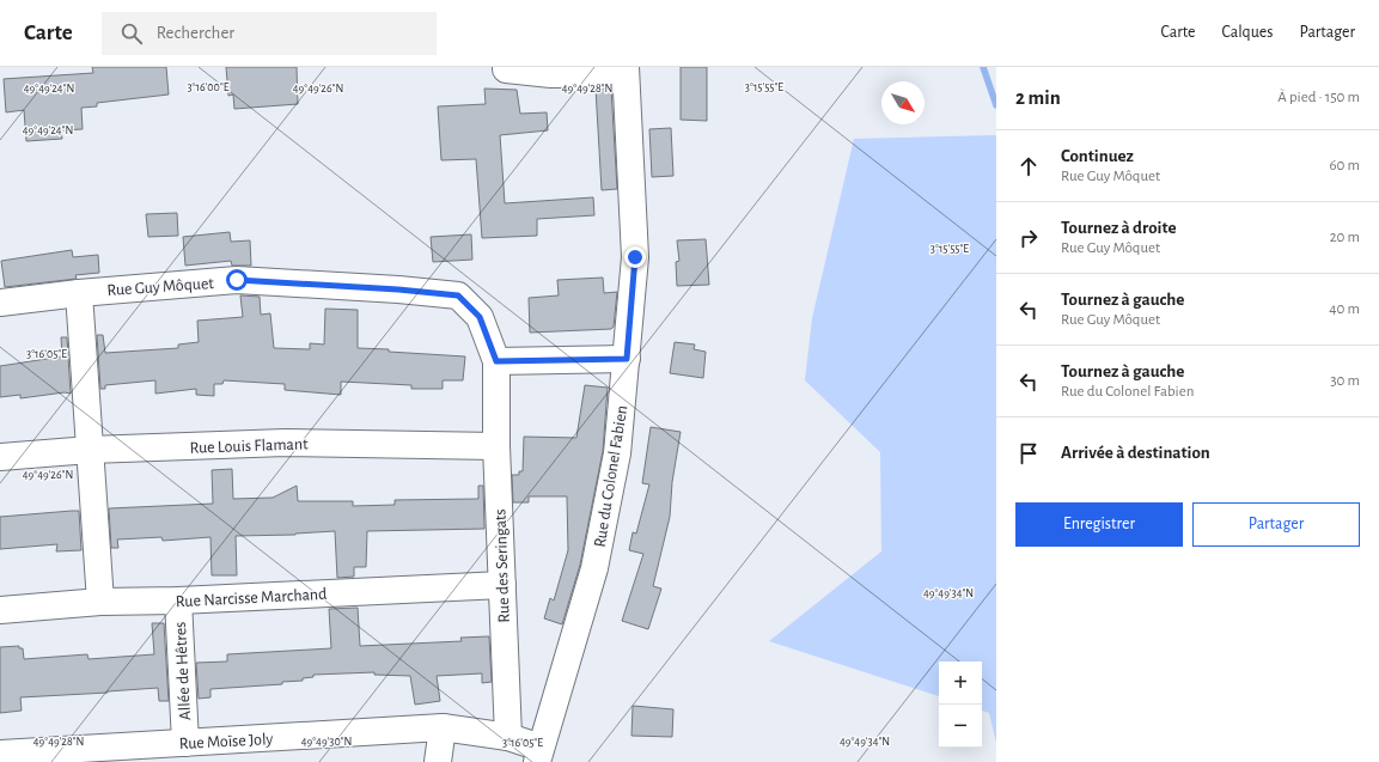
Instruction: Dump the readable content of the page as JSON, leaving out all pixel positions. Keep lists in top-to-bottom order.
{
  "streets": {
    "street": [
      "Rue Guy Môquet",
      "Rue Louis Flamant",
      "Rue du Colonel Fabien",
      "Rue des Seringats",
      "Rue Narcisse Marchand",
      "Allée de Hêtres",
      "Rue Moïse Joly"
    ]
  },
  "crossings": [
    ["Rue Guy Môquet", "Rue des Seringats"],
    ["Rue Louis Flamant", "Rue des Seringats"],
    ["Rue des Seringats", "Rue Narcisse Marchand"],
    ["Rue des Seringats", "Rue Moïse Joly"],
    ["Rue Narcisse Marchand", "Allée de Hêtres"],
    ["Allée de Hêtres", "Rue Moïse Joly"]
  ],
  "north": "bottom right",
  "page": {
    "header": "Carte",
    "search": "Rechercher",
    "nav": ["Carte", "Calques", "Partager"],
    "heading": ["2 min", "À pied · 150 m"],
    "list": [
      ["Continuez", "Rue Guy Môquet", "60 m"],
      ["Tournez à droite", "Rue Guy Môquet", "20 m"],
      ["Tournez à gauche", "Rue Guy Môquet", "40 m"],
      ["Tournez à gauche", "Rue du Colonel Fabien", "30 m"],
      "Arrivée à destination"
    ],
    "buttons": ["Enregistrer", "Partager"],
    "map_buttons": ["+", "−"]
  },
  "coordinates": [
    "3°16'00\"E",
    "3°15'55\"E",
    "49°49'24\"N",
    "49°49'28\"N",
    "49°49'26\"N",
    "3°16'05\"E",
    "49°49'34\"N",
    "49°49'30\"N"
  ]
}
